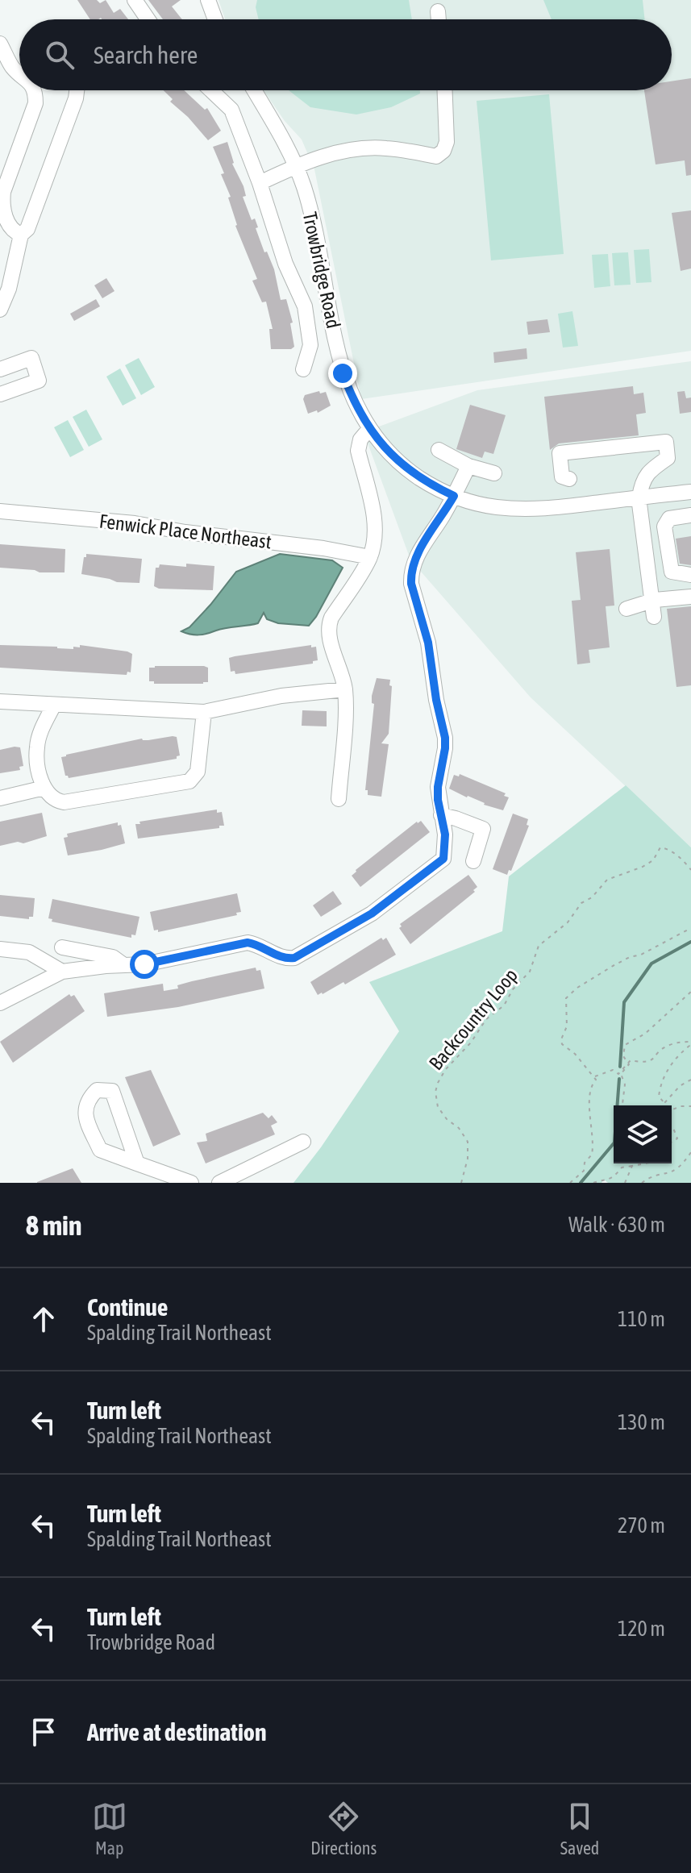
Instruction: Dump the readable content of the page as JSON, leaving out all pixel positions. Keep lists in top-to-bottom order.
{
  "streets": {
    "street": ["Trowbridge Road", "Fenwick Place Northeast"],
    "path": ["Backcountry Loop"]
  },
  "page": {
    "search": "Search here",
    "heading": ["8 min", "Walk · 630 m"],
    "list": [
      ["Continue", "Spalding Trail Northeast", "110 m"],
      ["Turn left", "Spalding Trail Northeast", "130 m"],
      ["Turn left", "Spalding Trail Northeast", "270 m"],
      ["Turn left", "Trowbridge Road", "120 m"],
      "Arrive at destination"
    ],
    "nav": ["Map", "Directions", "Saved"]
  }
}
